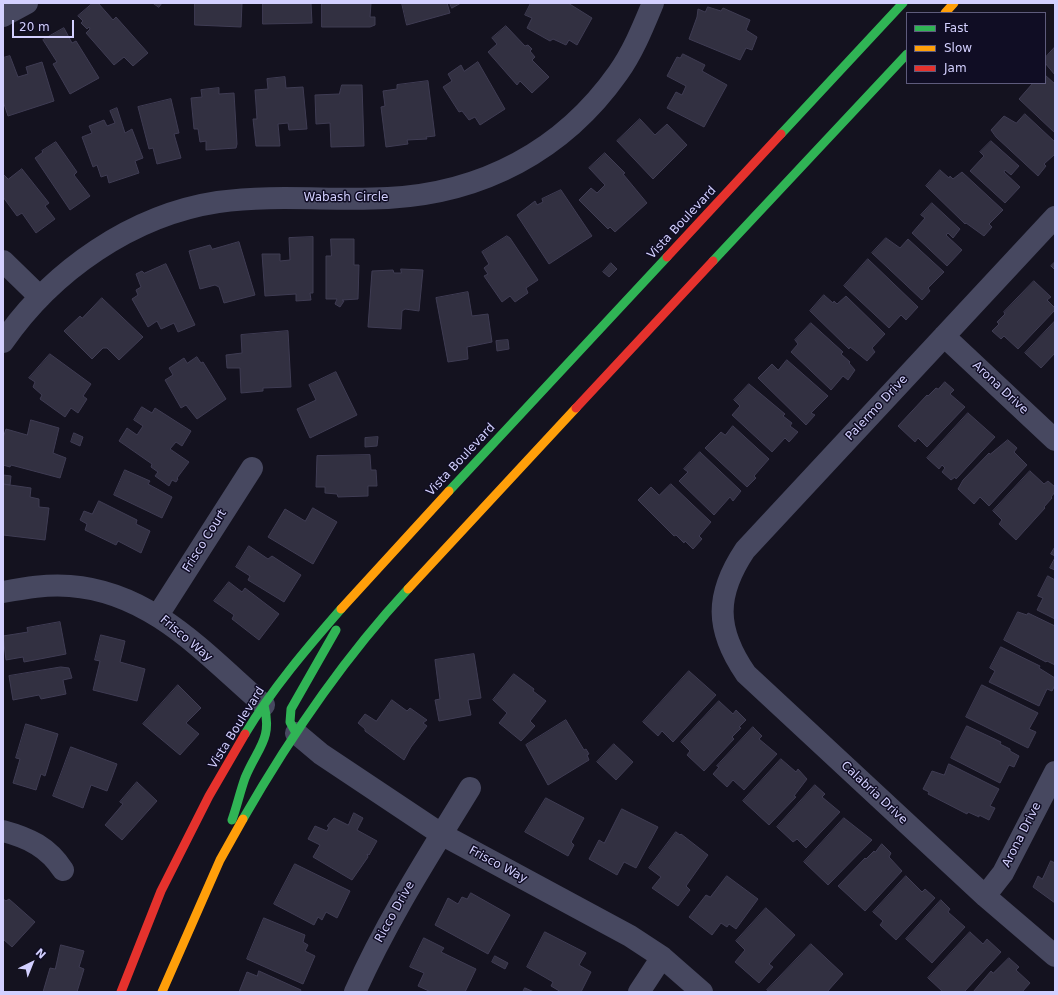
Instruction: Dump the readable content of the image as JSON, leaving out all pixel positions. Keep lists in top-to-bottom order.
{
  "streets": {
    "main road": ["Vista Boulevard"],
    "street": [
      "Wabash Circle",
      "Arona Drive",
      "Palermo Drive",
      "Frisco Court",
      "Frisco Way",
      "Calabria Drive",
      "Ricco Drive"
    ]
  },
  "crossings": [
    ["Vista Boulevard", "Frisco Way"],
    ["Arona Drive", "Palermo Drive"],
    ["Arona Drive", "Calabria Drive"],
    ["Palermo Drive", "Calabria Drive"],
    ["Frisco Court", "Frisco Way"],
    ["Frisco Way", "Ricco Drive"]
  ],
  "legend": ["Fast", "Slow", "Jam"],
  "scale_bar": "20 m",
  "north": "top right"
}
